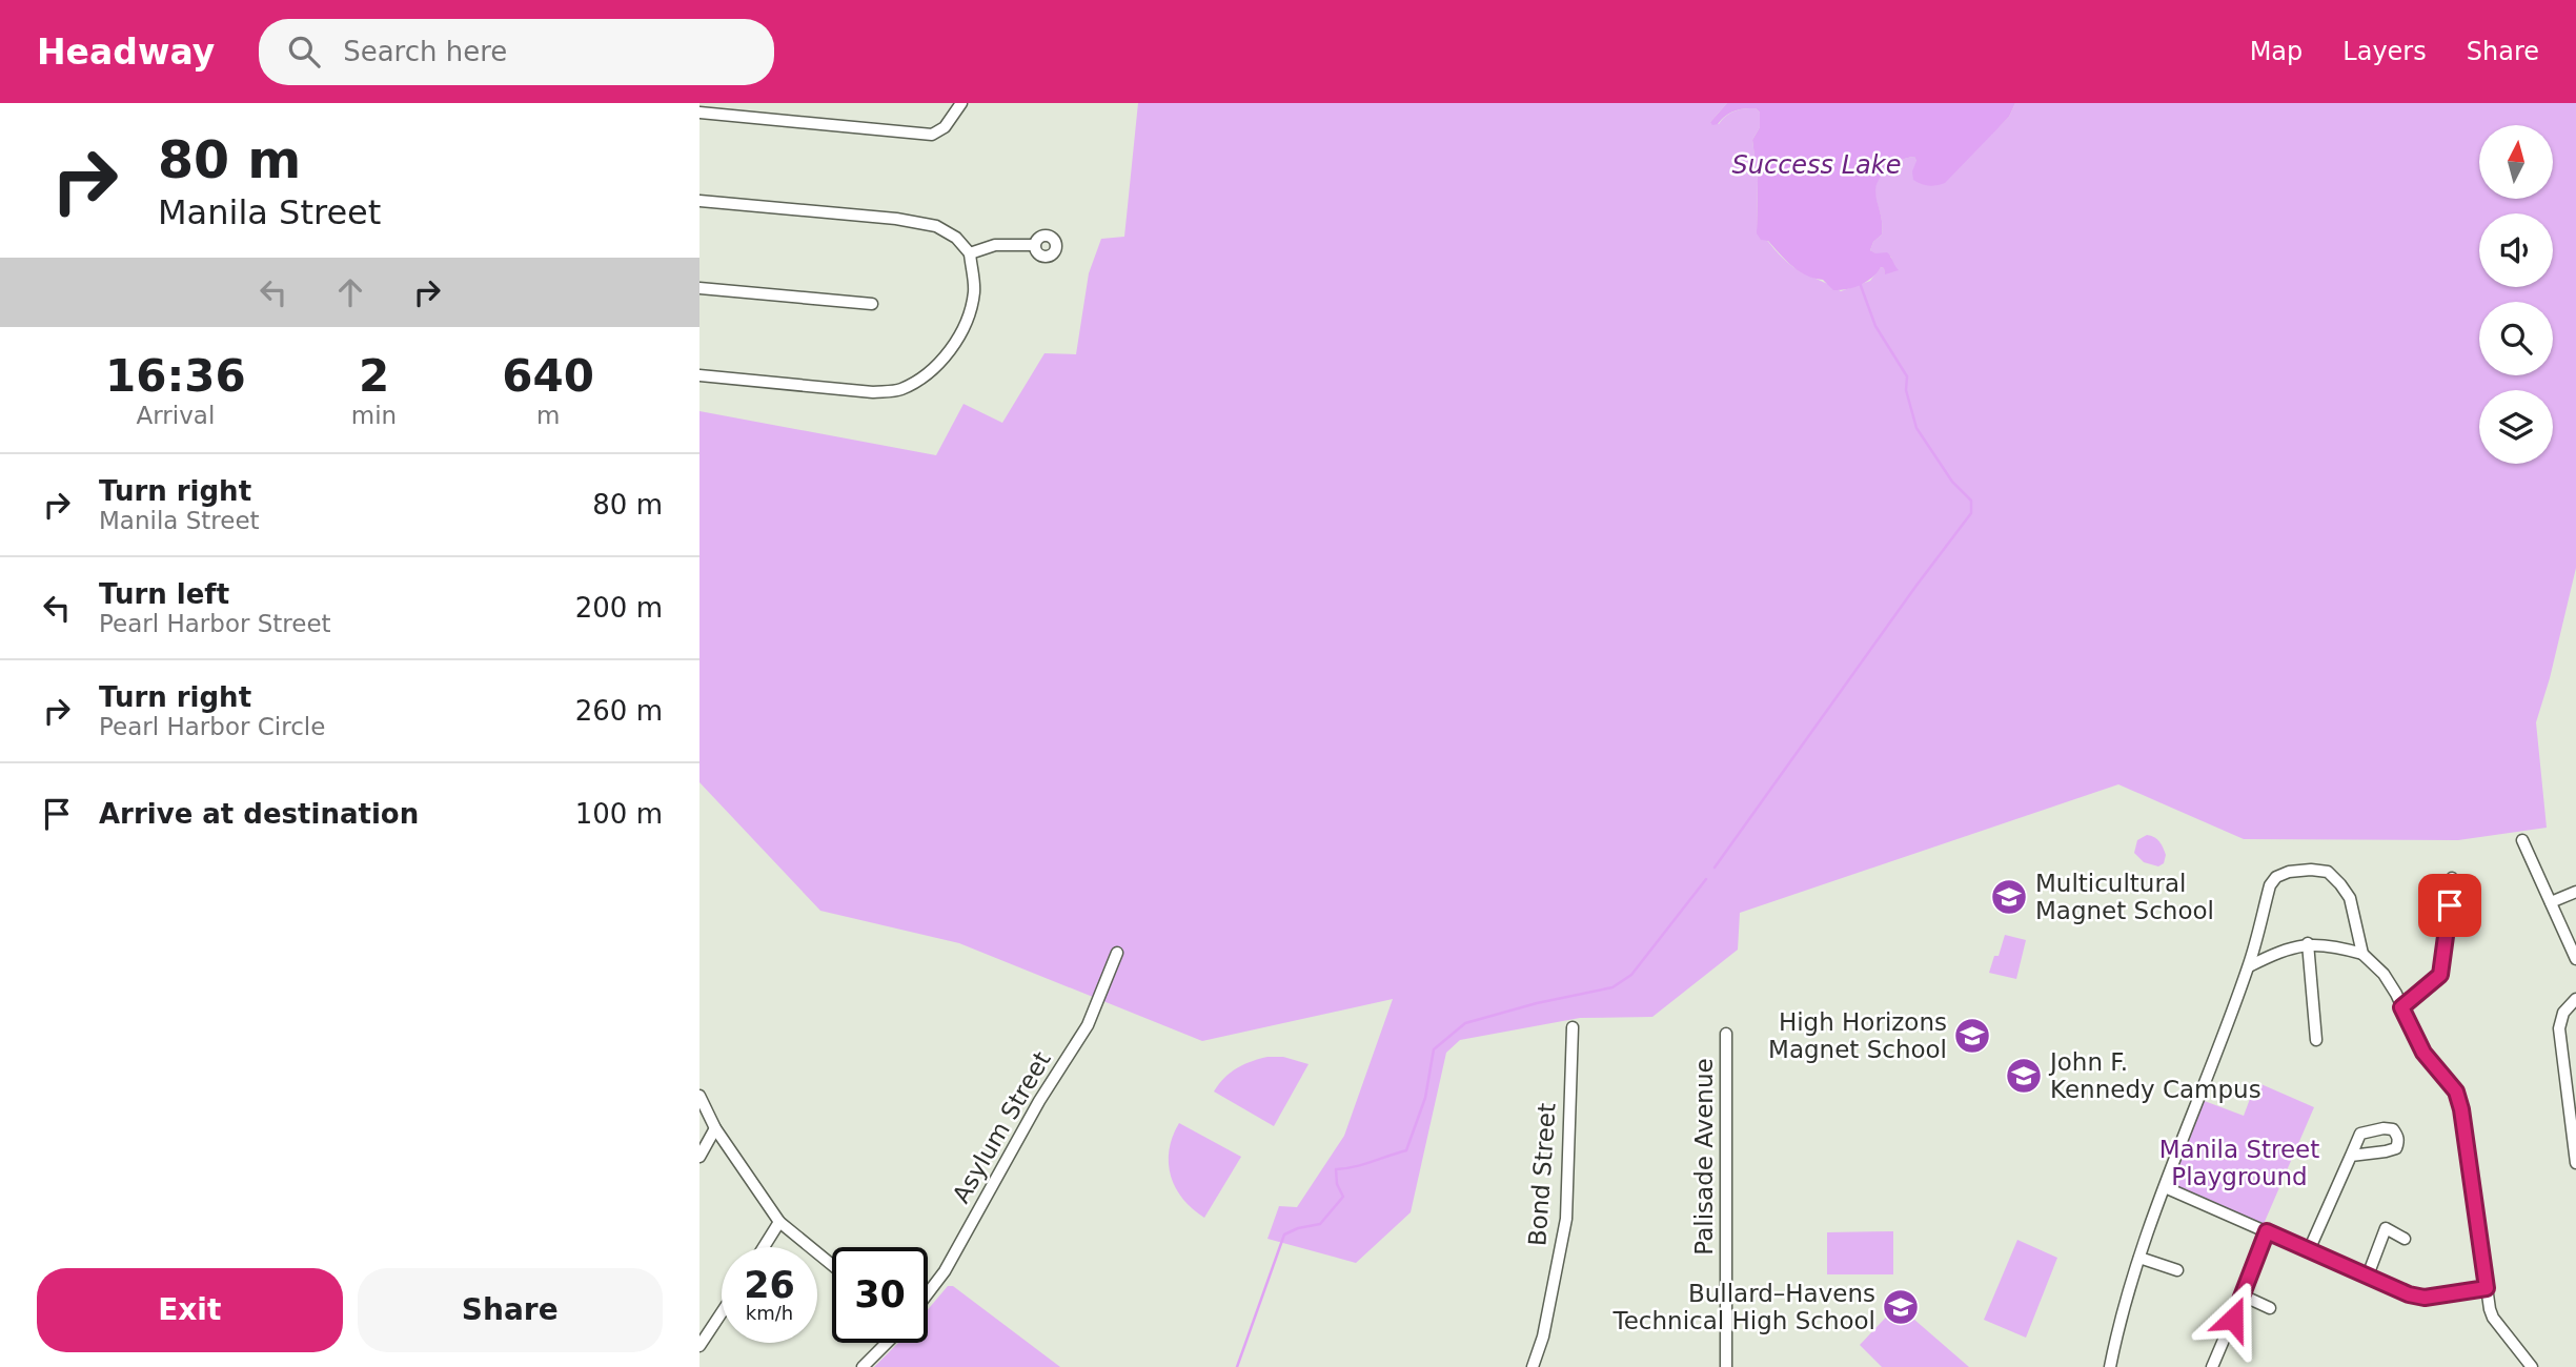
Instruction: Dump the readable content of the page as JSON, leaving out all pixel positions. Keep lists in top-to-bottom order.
{
  "streets": {
    "street": ["Asylum Street", "Palisade Avenue", "Bond Street"]
  },
  "water": ["Success Lake"],
  "parks": ["Manila Street Playground"],
  "places": {
    "school or university": [
      "Multicultural Magnet School",
      "High Horizons Magnet School",
      "John F. Kennedy Campus",
      "Bullard–Havens Technical High School"
    ]
  },
  "north": "top",
  "page": {
    "header": "Headway",
    "search": "Search here",
    "nav": ["Map", "Layers", "Share"],
    "turn": ["80 m", "Manila Street"],
    "eta": [
      "16:36",
      "Arrival",
      "2",
      "min",
      "640",
      "m"
    ],
    "list": [
      {
        "name": "Turn right",
        "note": "Manila Street",
        "value": "80 m"
      },
      {
        "name": "Turn left",
        "note": "Pearl Harbor Street",
        "value": "200 m"
      },
      {
        "name": "Turn right",
        "note": "Pearl Harbor Circle",
        "value": "260 m"
      },
      {
        "name": "Arrive at destination",
        "value": "100 m"
      }
    ],
    "speed": "26 km/h",
    "limit": "30",
    "buttons": ["Exit", "Share"]
  }
}
